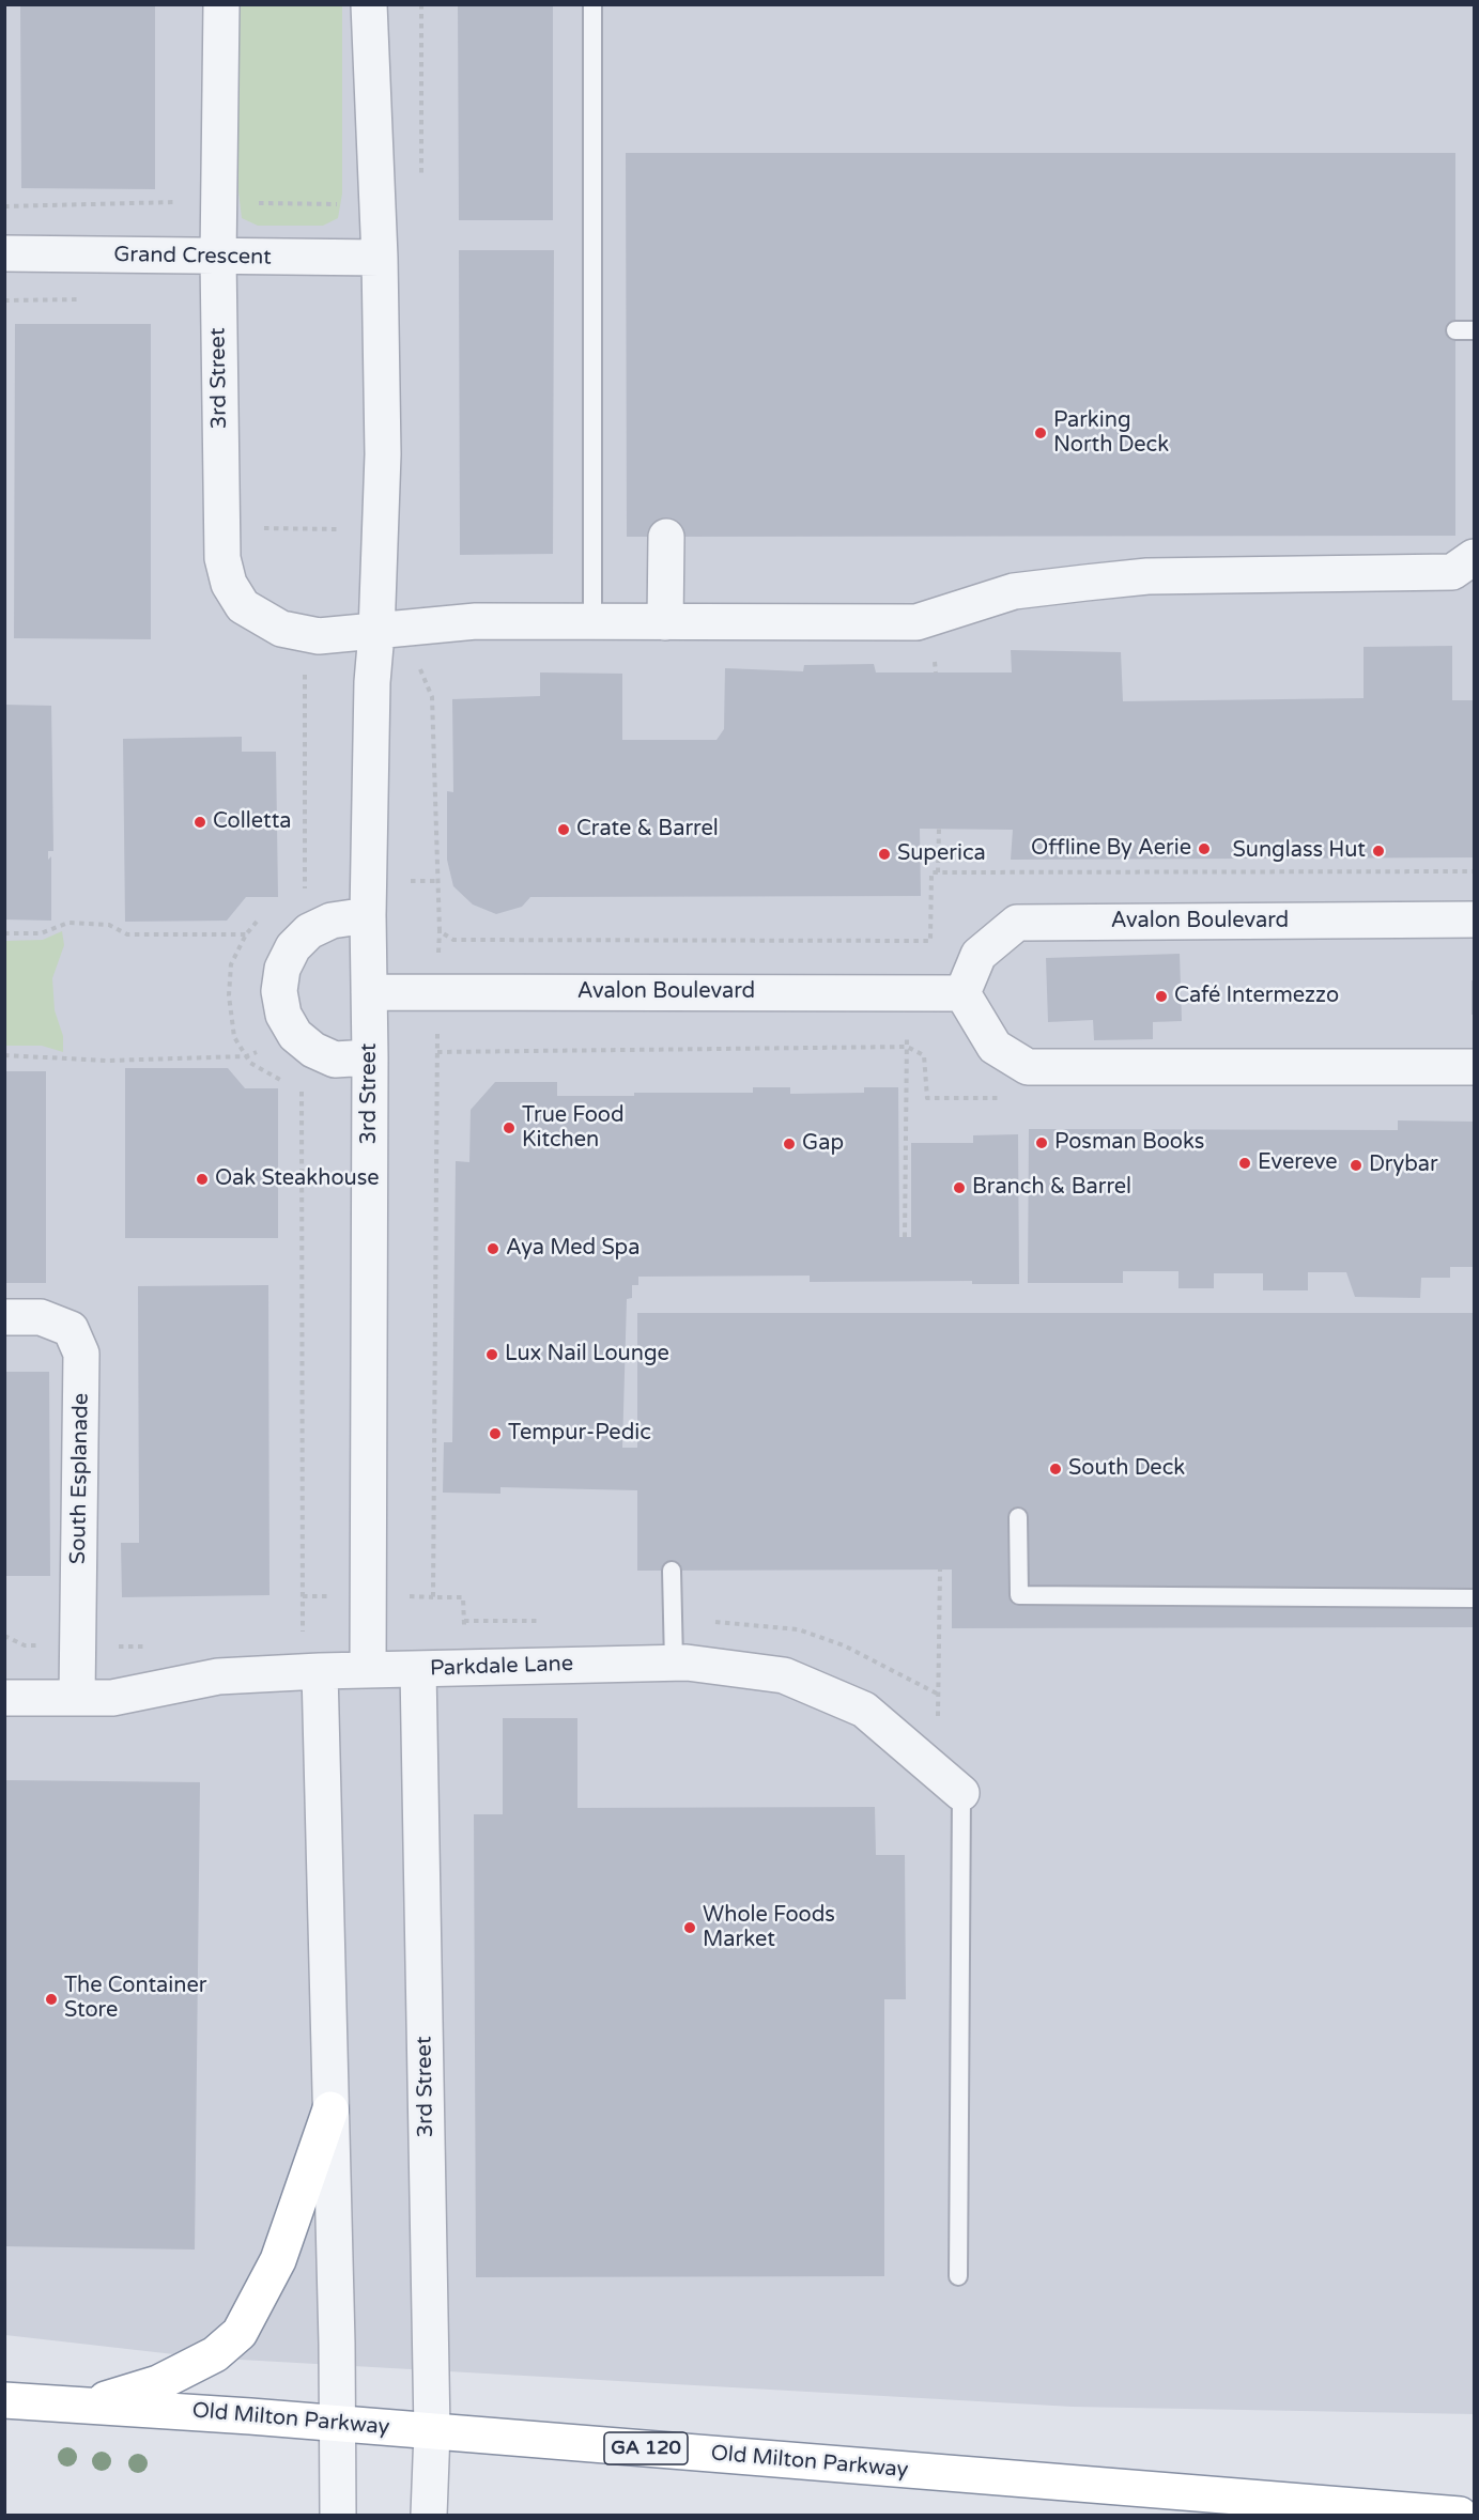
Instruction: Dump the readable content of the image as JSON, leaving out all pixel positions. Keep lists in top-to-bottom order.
{
  "streets": {
    "highway": ["Old Milton Parkway", "GA 120"],
    "street": [
      "Grand Crescent",
      "3rd Street",
      "Avalon Boulevard",
      "South Esplanade",
      "Parkdale Lane"
    ]
  },
  "crossings": [
    ["Grand Crescent", "3rd Street"],
    ["3rd Street", "Avalon Boulevard"],
    ["3rd Street", "Parkdale Lane"],
    ["3rd Street", "Old Milton Parkway"],
    ["South Esplanade", "Parkdale Lane"]
  ],
  "places": [
    "Parking North Deck",
    "Colletta",
    "Crate & Barrel",
    "Offline By Aerie",
    "Sunglass Hut",
    "Superica",
    "Café Intermezzo",
    "True Food Kitchen",
    "Posman Books",
    "Gap",
    "Evereve",
    "Drybar",
    "Oak Steakhouse",
    "Branch & Barrel",
    "Aya Med Spa",
    "Lux Nail Lounge",
    "Tempur-Pedic",
    "South Deck",
    "Whole Foods Market",
    "The Container Store"
  ]
}
